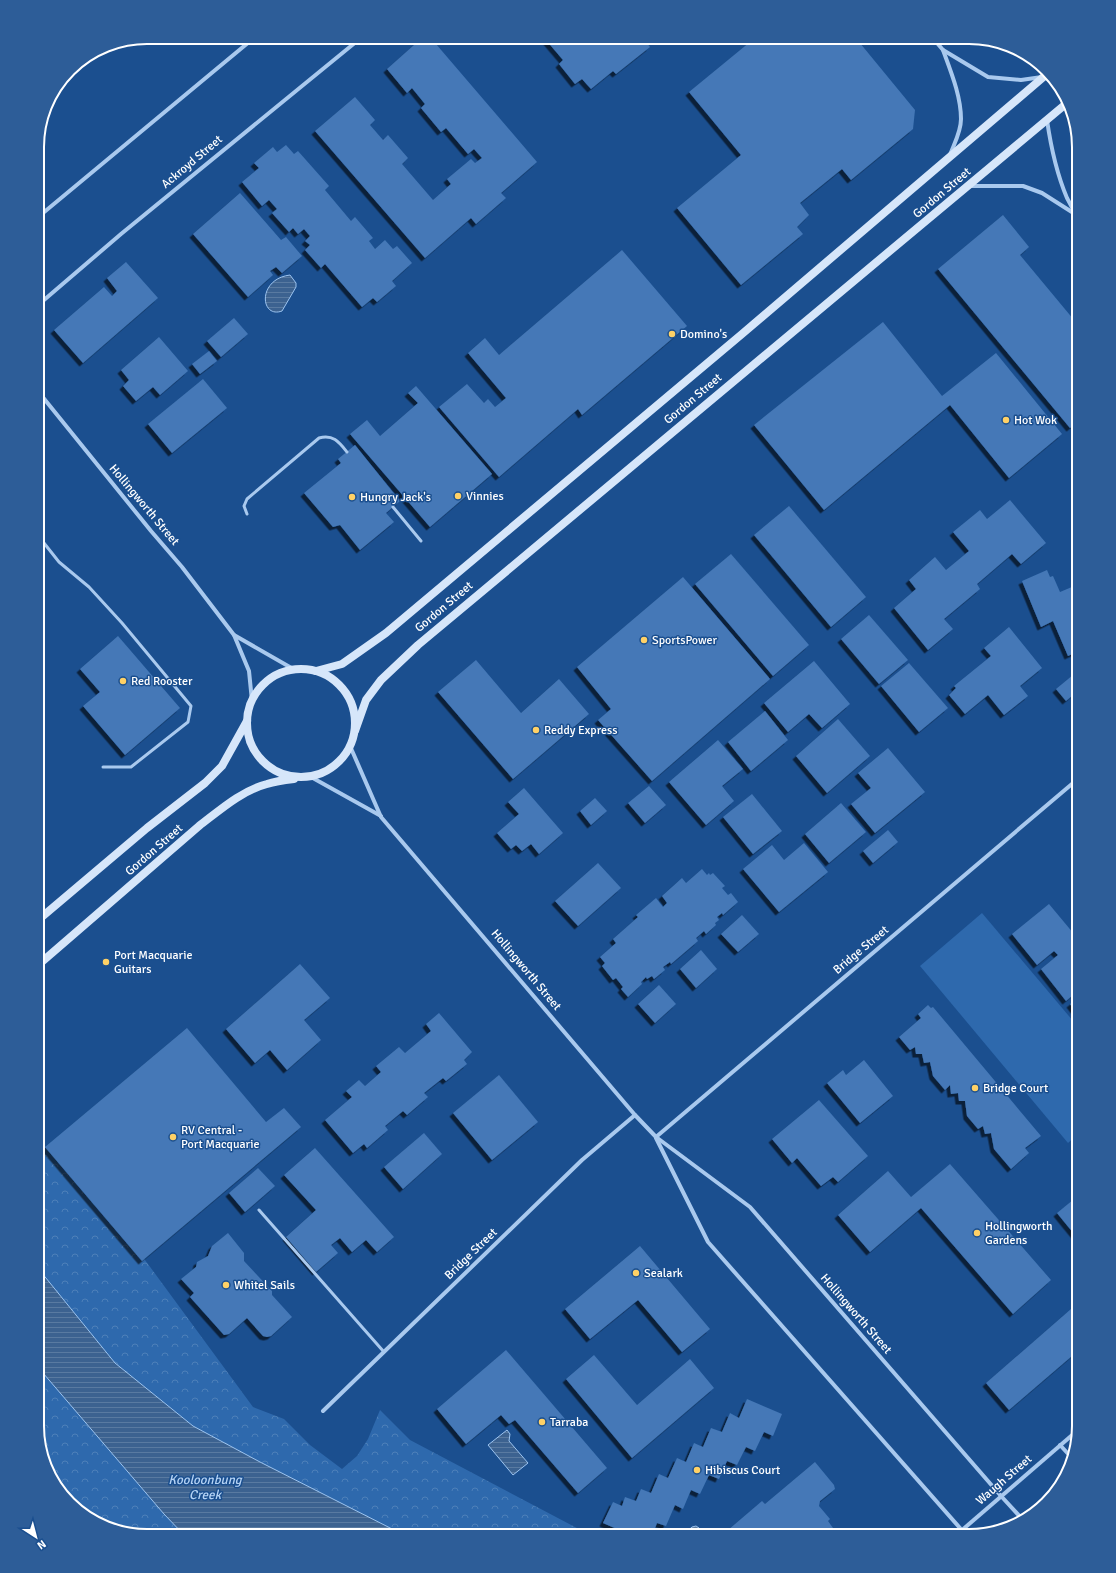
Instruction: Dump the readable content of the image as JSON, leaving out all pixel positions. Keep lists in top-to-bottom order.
{
  "streets": {
    "main road": ["Gordon Street"],
    "street": [
      "Ackroyd Street",
      "Hollingworth Street",
      "Bridge Street",
      "Waugh Street"
    ]
  },
  "crossings": [
    ["Gordon Street", "Hollingworth Street"],
    ["Hollingworth Street", "Bridge Street"],
    ["Hollingworth Street", "Waugh Street"]
  ],
  "water": ["Kooloonbung Creek"],
  "places": [
    "Domino's",
    "Hot Wok",
    "Vinnies",
    "Hungry Jack's",
    "SportsPower",
    "Red Rooster",
    "Reddy Express",
    "Port Macquarie Guitars",
    "Bridge Court",
    "RV Central - Port Macquarie",
    "Hollingworth Gardens",
    "Sealark",
    "Whitel Sails",
    "Tarraba",
    "Hibiscus Court"
  ],
  "north": "bottom right"
}
